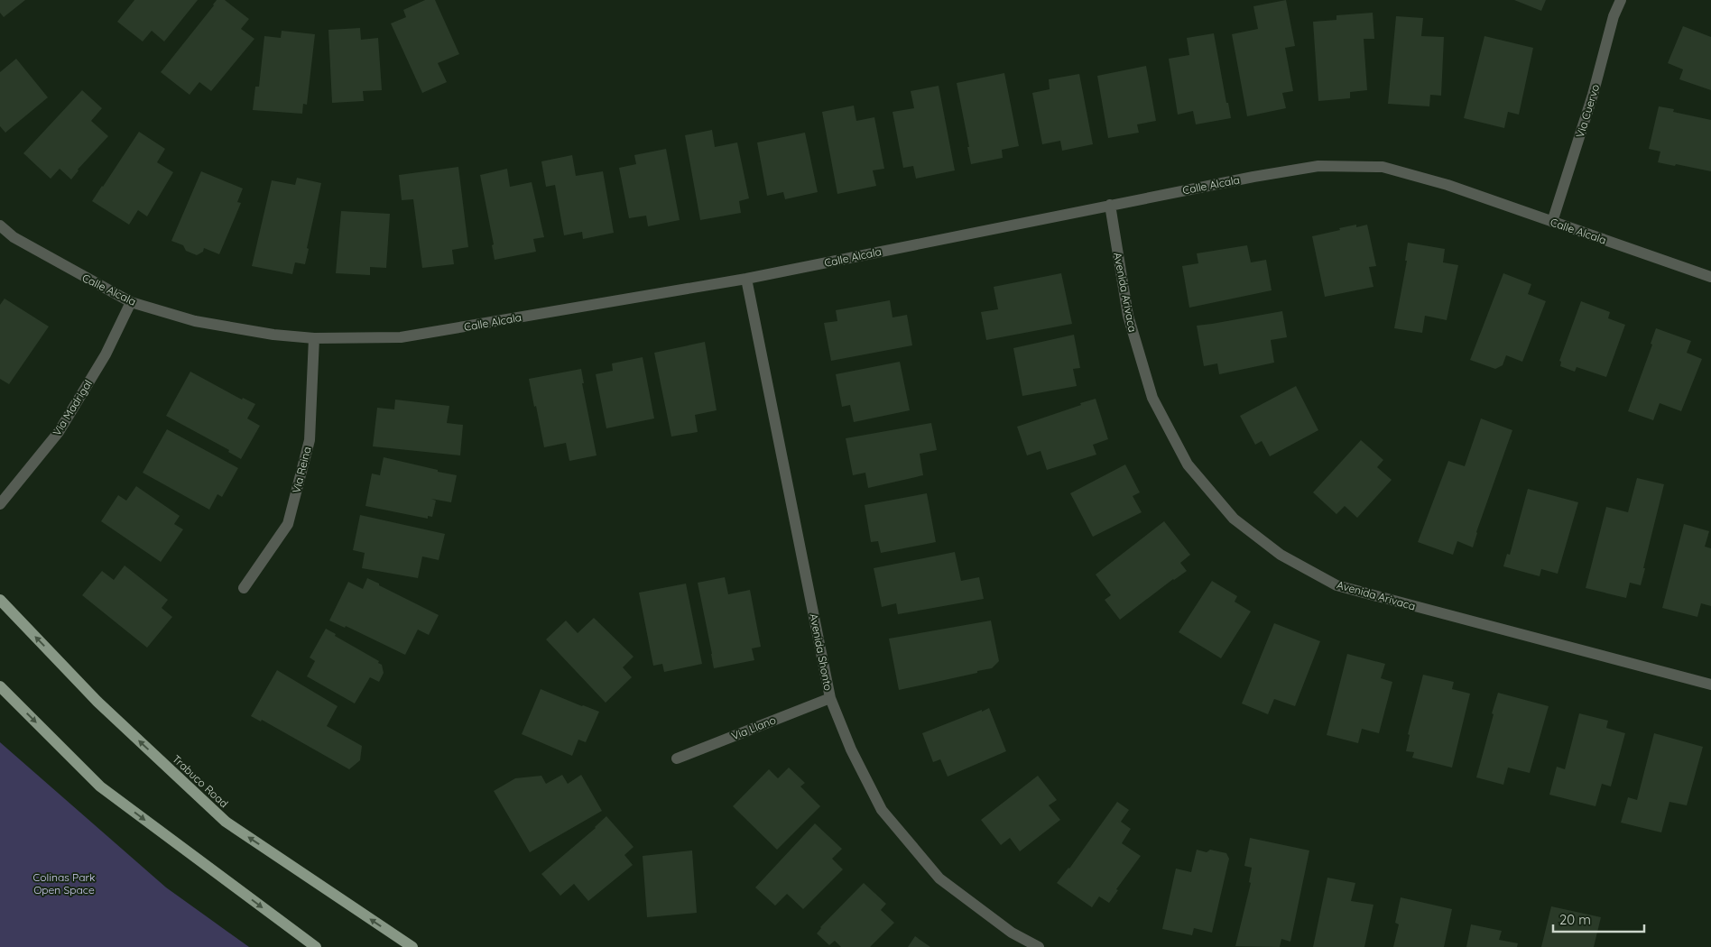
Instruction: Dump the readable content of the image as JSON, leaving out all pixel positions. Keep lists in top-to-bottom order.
{
  "streets": {
    "main road": ["Trabuco Road"],
    "street": [
      "Via Cuervo",
      "Calle Alcala",
      "Avenida Arivaca",
      "Via Madrigal",
      "Via Reina",
      "Avenida Shonto",
      "Via Llano"
    ]
  },
  "crossings": [
    ["Via Cuervo", "Calle Alcala"],
    ["Calle Alcala", "Avenida Arivaca"],
    ["Calle Alcala", "Via Madrigal"],
    ["Calle Alcala", "Via Reina"],
    ["Calle Alcala", "Avenida Shonto"],
    ["Avenida Shonto", "Via Llano"]
  ],
  "parks": ["Colinas Park Open Space"],
  "scale_bar": "20 m"
}
